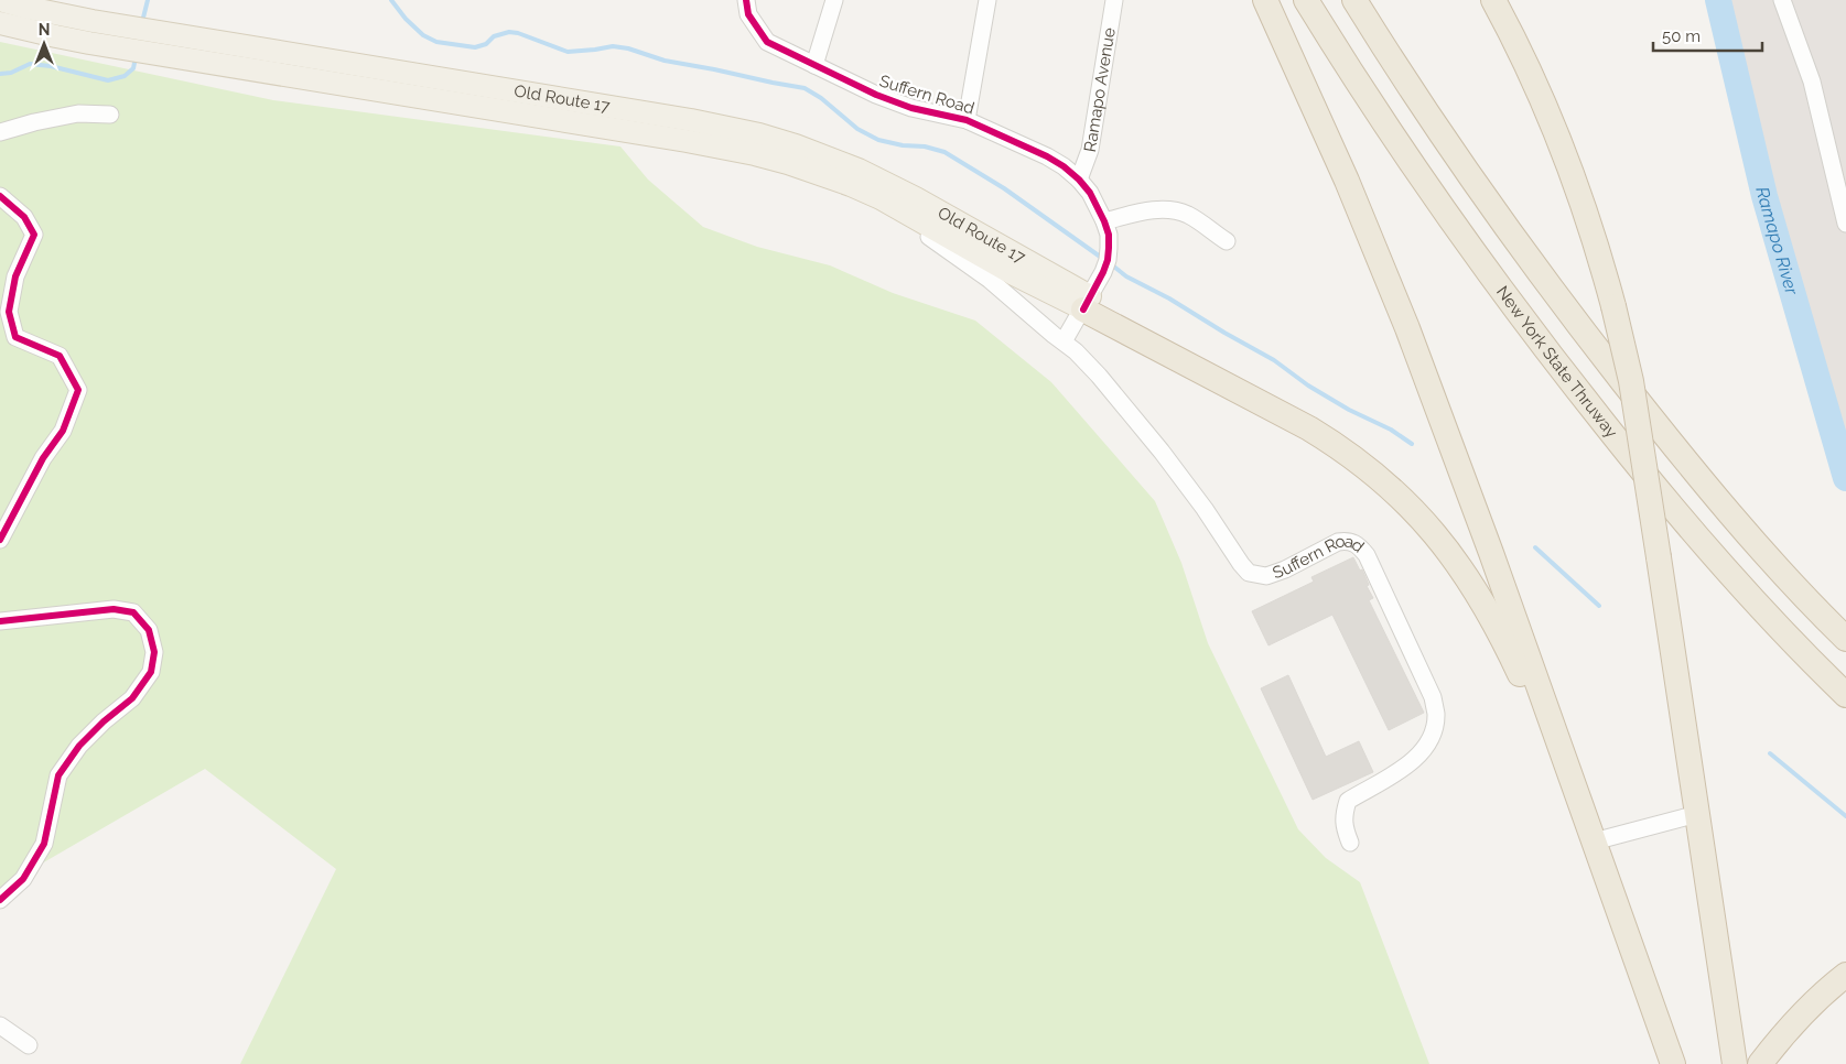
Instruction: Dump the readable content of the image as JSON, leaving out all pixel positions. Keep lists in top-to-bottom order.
{
  "streets": {
    "highway": ["New York State Thruway"],
    "main road": ["Old Route 17"],
    "street": ["Ramapo Avenue", "Suffern Road"]
  },
  "crossings": [
    ["Ramapo Avenue", "Suffern Road"],
    ["Suffern Road", "Old Route 17"]
  ],
  "water": ["Ramapo River"],
  "scale_bar": "50 m",
  "north": "top"
}
